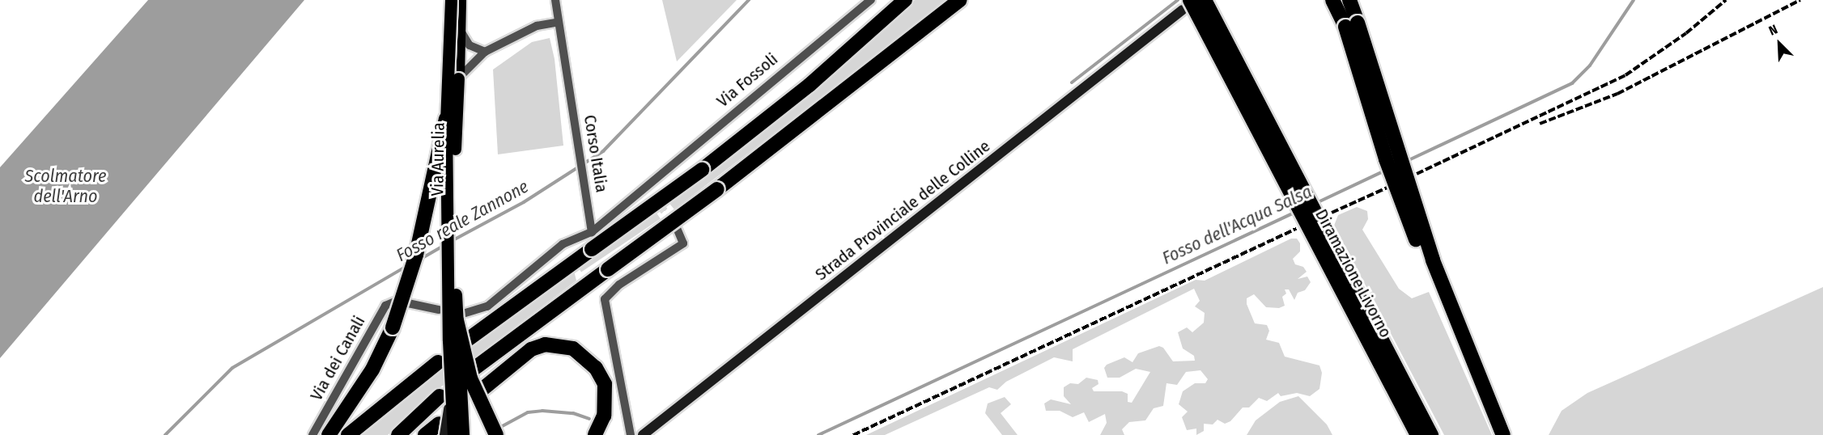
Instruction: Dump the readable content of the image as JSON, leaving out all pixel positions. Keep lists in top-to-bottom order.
{
  "streets": {
    "highway": ["Diramazione Livorno"],
    "main road": ["Via Aurelia", "Strada Provinciale delle Colline"],
    "street": ["Via Fossoli", "Corso Italia", "Via dei Canali"]
  },
  "crossings": [
    ["Via Fossoli", "Corso Italia"],
    ["Strada Provinciale delle Colline", "Diramazione Livorno"]
  ],
  "water": ["Scolmatore dell'Arno", "Fosso reale Zannone", "Fosso dell'Acqua Salsa"],
  "north": "top left"
}
